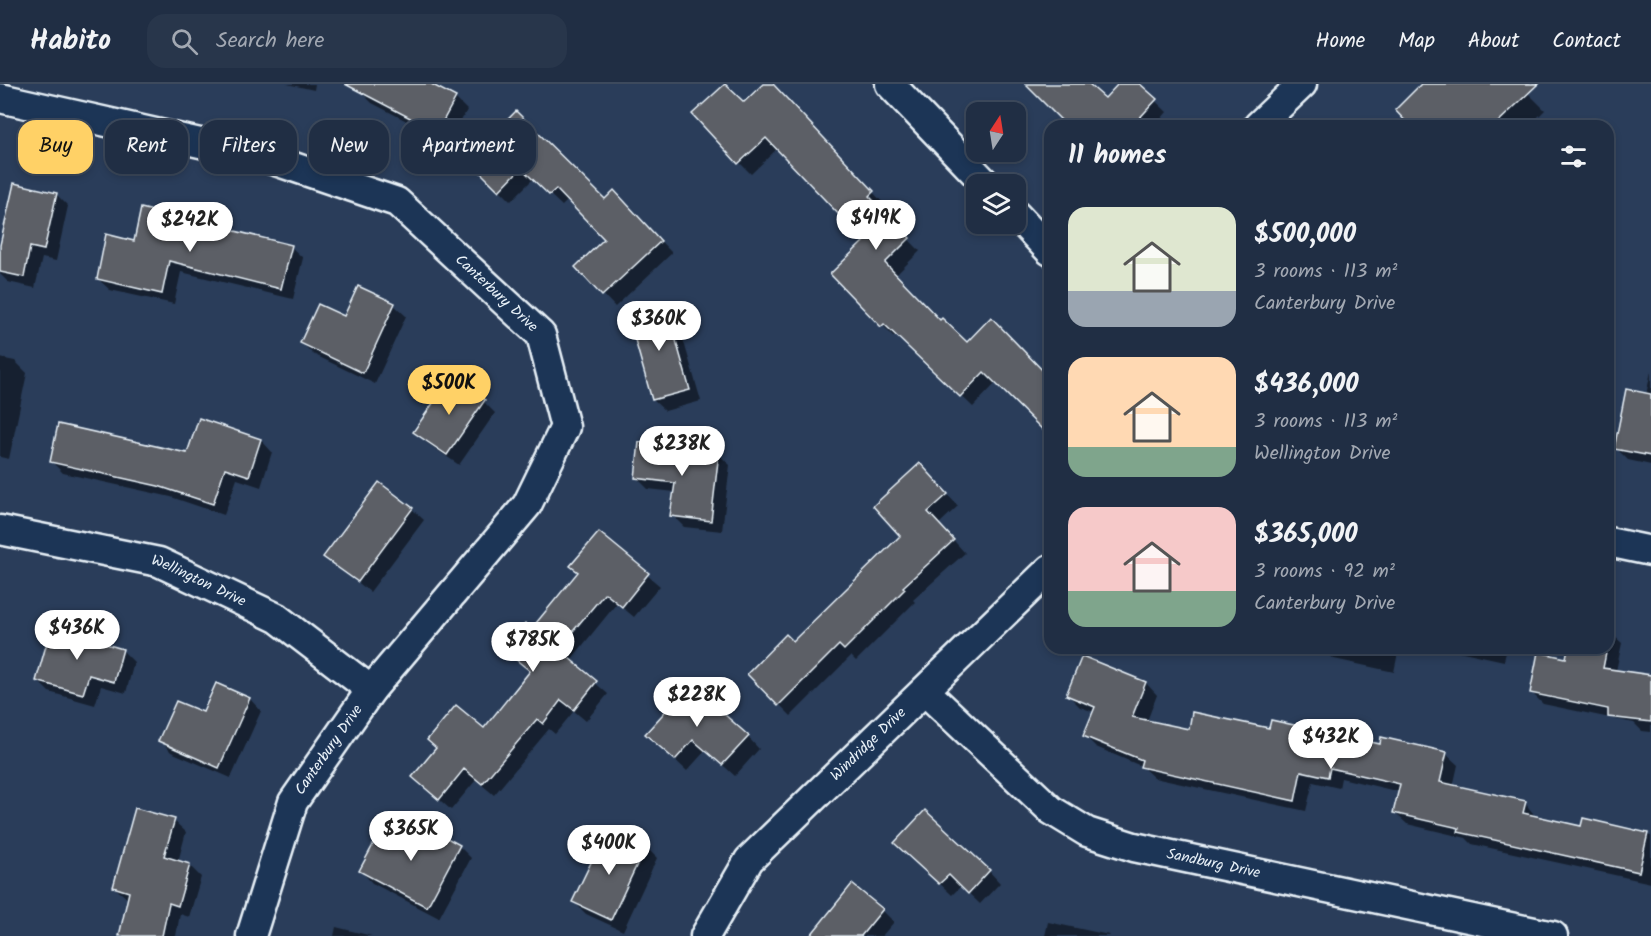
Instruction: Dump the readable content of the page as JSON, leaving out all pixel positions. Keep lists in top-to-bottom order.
{
  "streets": {
    "street": [
      "Canterbury Drive",
      "Wellington Drive",
      "Windridge Drive",
      "Sandburg Drive"
    ]
  },
  "crossings": [
    ["Canterbury Drive", "Wellington Drive"],
    ["Windridge Drive", "Sandburg Drive"]
  ],
  "north": "top",
  "page": {
    "header": "Habito",
    "search": "Search here",
    "nav": [
      "Home",
      "Map",
      "About",
      "Contact"
    ],
    "chip": [
      "Buy",
      "Rent",
      "Filters",
      "New",
      "Apartment"
    ],
    "heading": "11 homes",
    "list": [
      {
        "name": "$500,000",
        "note": "3 rooms · 113 m² · Canterbury Drive"
      },
      {
        "name": "$436,000",
        "note": "3 rooms · 113 m² · Wellington Drive"
      },
      {
        "name": "$365,000",
        "note": "3 rooms · 92 m² · Canterbury Drive"
      }
    ],
    "price": [
      "$419K",
      "$242K",
      "$360K",
      "$500K",
      "$238K",
      "$436K",
      "$785K",
      "$228K",
      "$432K",
      "$365K",
      "$400K"
    ]
  }
}
